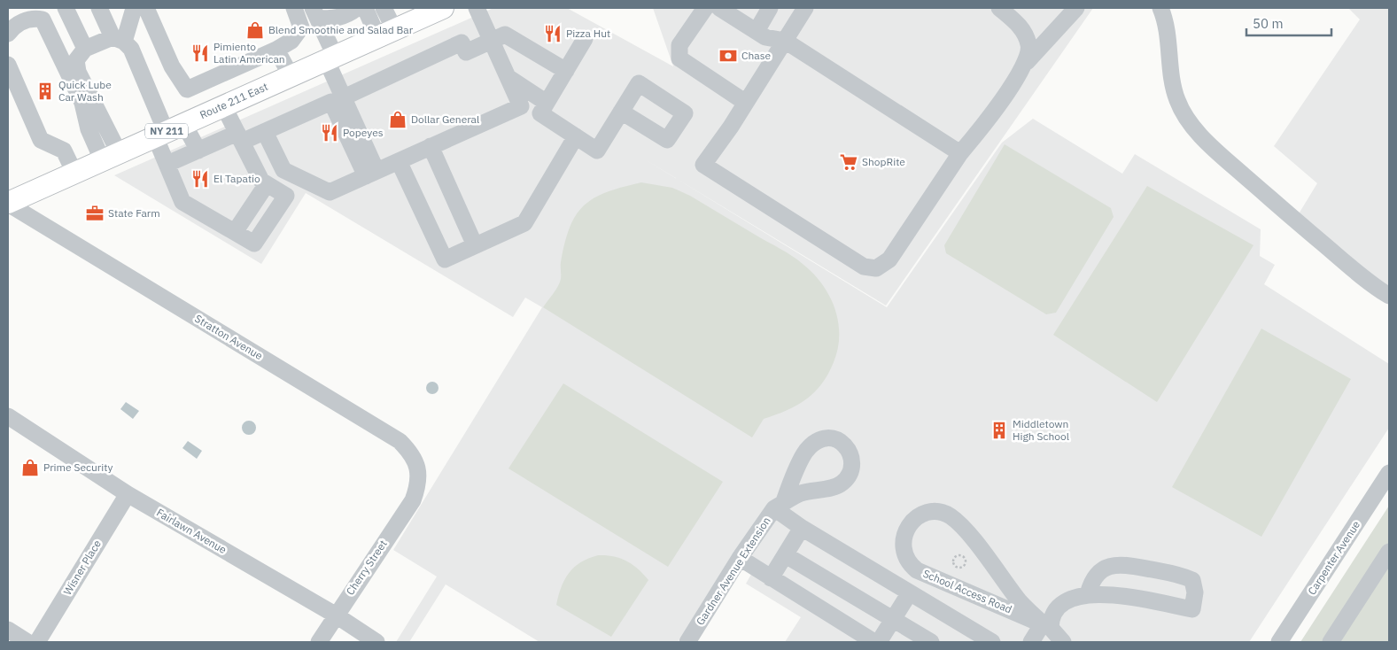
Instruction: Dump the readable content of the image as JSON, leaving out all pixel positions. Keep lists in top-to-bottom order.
{
  "streets": {
    "main road": ["Route 211 East", "NY 211"],
    "street": [
      "Stratton Avenue",
      "Fairlawn Avenue",
      "Carpenter Avenue",
      "Wisner Place",
      "Cherry Street",
      "Gardner Avenue Extension",
      "School Access Road"
    ]
  },
  "crossings": [
    ["Route 211 East", "Stratton Avenue"],
    ["Stratton Avenue", "Cherry Street"],
    ["Fairlawn Avenue", "Wisner Place"],
    ["Fairlawn Avenue", "Cherry Street"]
  ],
  "places": {
    "shop": ["Blend Smoothie and Salad Bar", "Dollar General", "Prime Security"],
    "restaurant": [
      "Pizza Hut",
      "Pimiento Latin American",
      "Popeyes",
      "El Tapatio"
    ],
    "bank": ["Chase"],
    "building": ["Quick Lube Car Wash", "Middletown High School"],
    "supermarket": ["ShopRite"],
    "office": ["State Farm"]
  },
  "scale_bar": "50 m"
}
